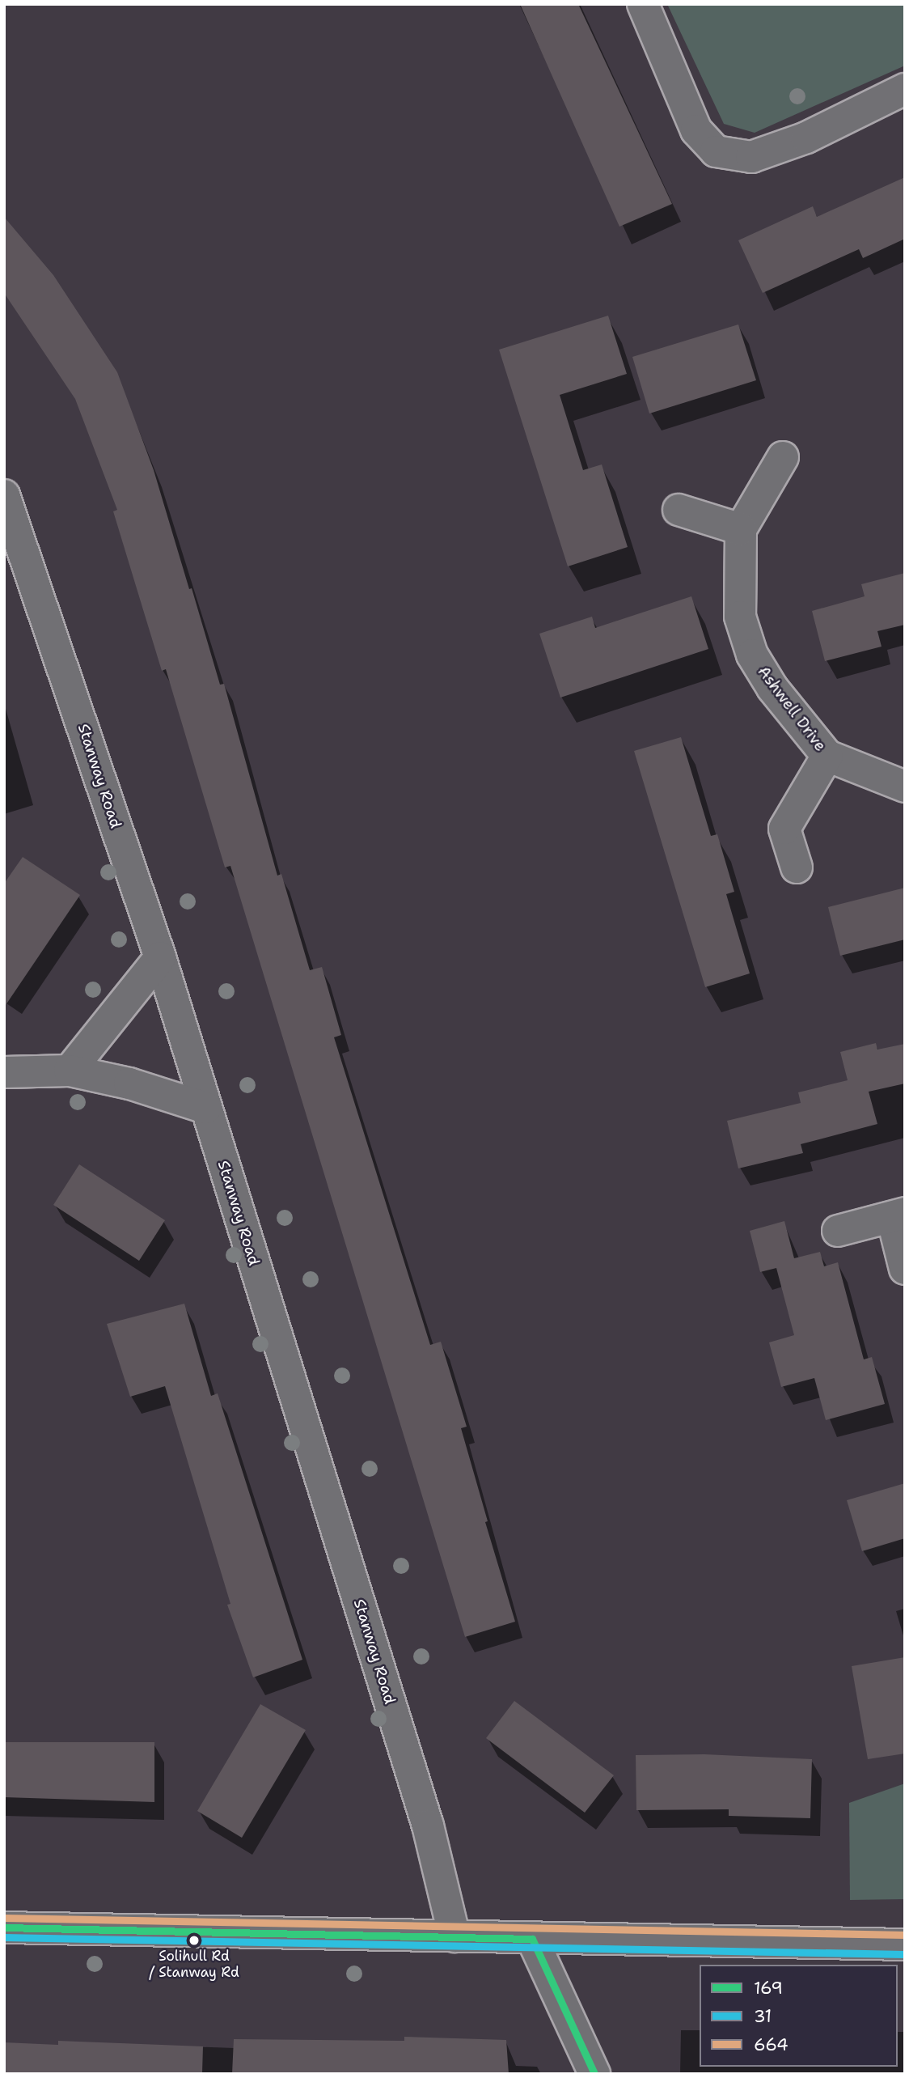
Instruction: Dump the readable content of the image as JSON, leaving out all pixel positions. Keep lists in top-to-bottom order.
{
  "streets": {
    "street": ["Ashwell Drive", "Stanway Road"]
  },
  "places": ["Solihull Rd / Stanway Rd"],
  "lines": ["transit line 664", "transit line 169", "transit line 31"],
  "legend": ["169", "31", "664"]
}
